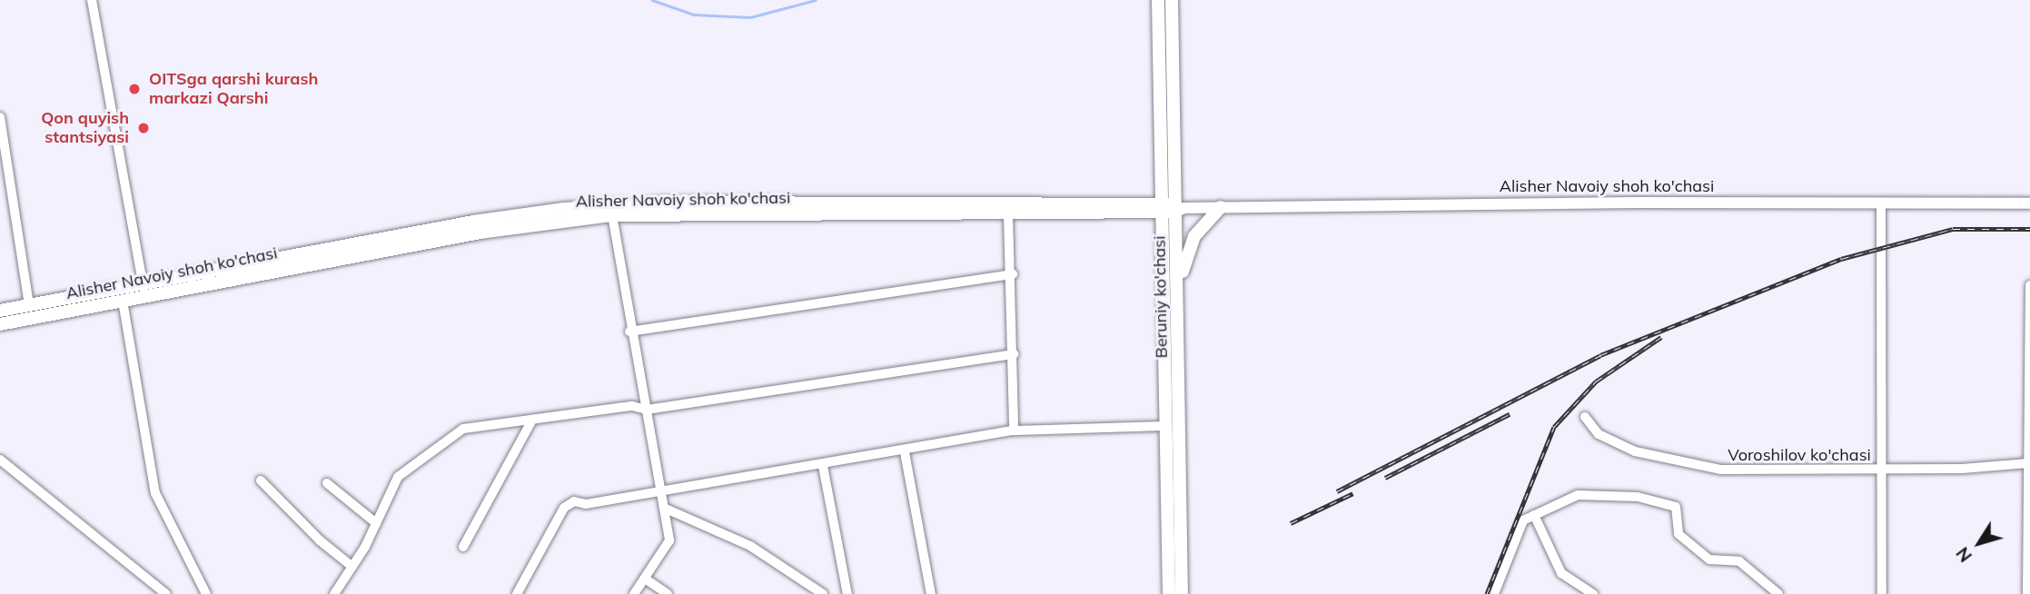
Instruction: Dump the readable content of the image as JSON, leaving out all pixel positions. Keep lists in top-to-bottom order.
{
  "streets": {
    "main road": ["Alisher Navoiy shoh ko'chasi", "Beruniy ko'chasi"],
    "street": ["Voroshilov ko'chasi"]
  },
  "crossings": [
    ["Alisher Navoiy shoh ko'chasi", "Beruniy ko'chasi"]
  ],
  "places": ["OITSga qarshi kurash markazi Qarshi", "Qon quyish stantsiyasi"],
  "north": "bottom left"
}
